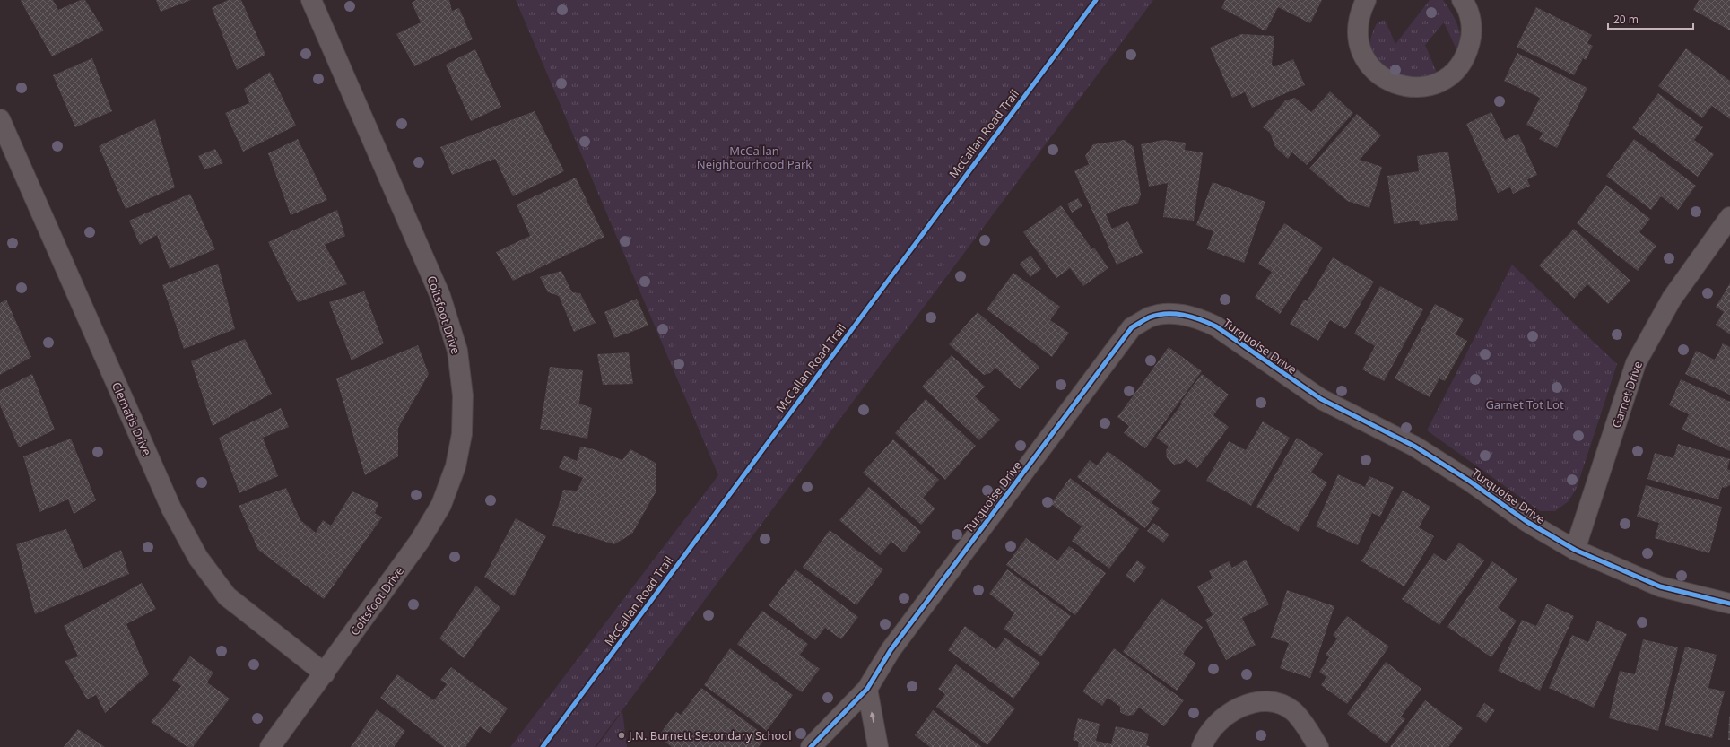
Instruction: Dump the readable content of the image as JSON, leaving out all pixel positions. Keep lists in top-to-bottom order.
{
  "streets": {
    "street": [
      "Coltsfoot Drive",
      "Turquoise Drive",
      "Garnet Drive",
      "Clematis Drive"
    ],
    "cycle path": ["McCallan Road Trail"]
  },
  "crossings": [
    ["Coltsfoot Drive", "Clematis Drive"],
    ["Turquoise Drive", "Garnet Drive"]
  ],
  "parks": ["McCallan Neighbourhood Park", "Garnet Tot Lot"],
  "places": ["J.N. Burnett Secondary School"],
  "scale_bar": "20 m"
}
